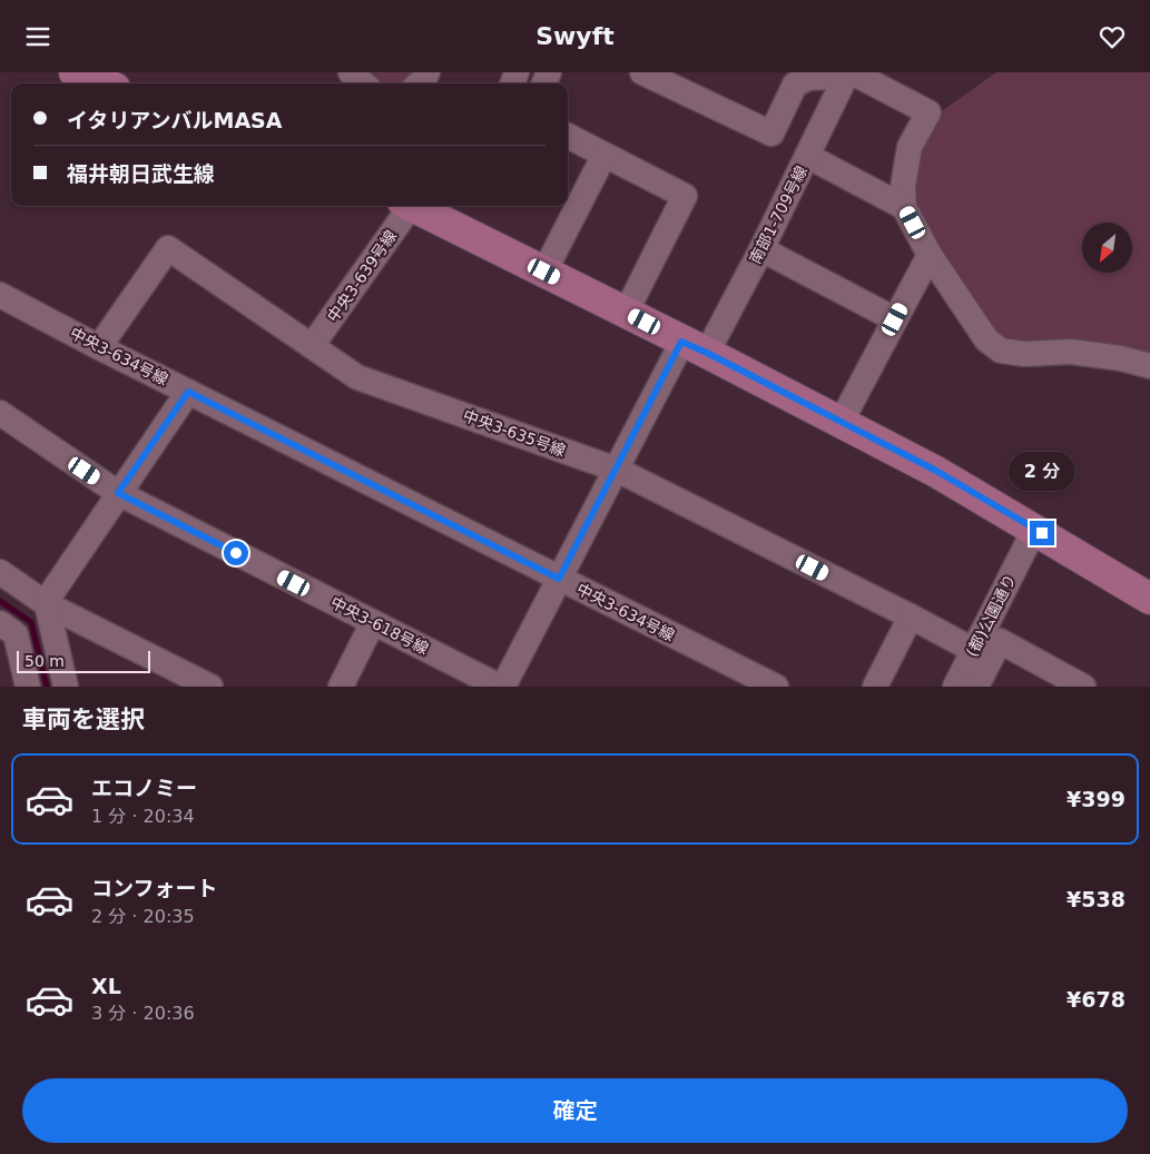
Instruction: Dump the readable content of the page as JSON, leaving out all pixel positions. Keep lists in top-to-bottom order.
{
  "streets": {
    "street": [
      "南部1-709号線",
      "中央3-639号線",
      "中央3-634号線",
      "中央3-635号線",
      "(都)公園通り",
      "中央3-618号線"
    ]
  },
  "crossings": [
    ["南部1-709号線", "中央3-634号線"],
    ["南部1-709号線", "中央3-635号線"],
    ["南部1-709号線", "中央3-618号線"],
    ["中央3-639号線", "中央3-635号線"],
    ["中央3-634号線", "中央3-635号線"],
    ["中央3-635号線", "(都)公園通り"]
  ],
  "scale_bar": "50 m",
  "north": "bottom left",
  "page": {
    "header": "Swyft",
    "banner": ["イタリアンバルMASA", "福井朝日武生線"],
    "bubble": "2 分",
    "scale": "50 m",
    "heading": "車両を選択",
    "list": [
      {
        "name": "エコノミー",
        "note": "1 分 · 20:34",
        "value": "¥399"
      },
      {
        "name": "コンフォート",
        "note": "2 分 · 20:35",
        "value": "¥538"
      },
      {
        "name": "XL",
        "note": "3 分 · 20:36",
        "value": "¥678"
      }
    ],
    "buttons": "確定"
  }
}
